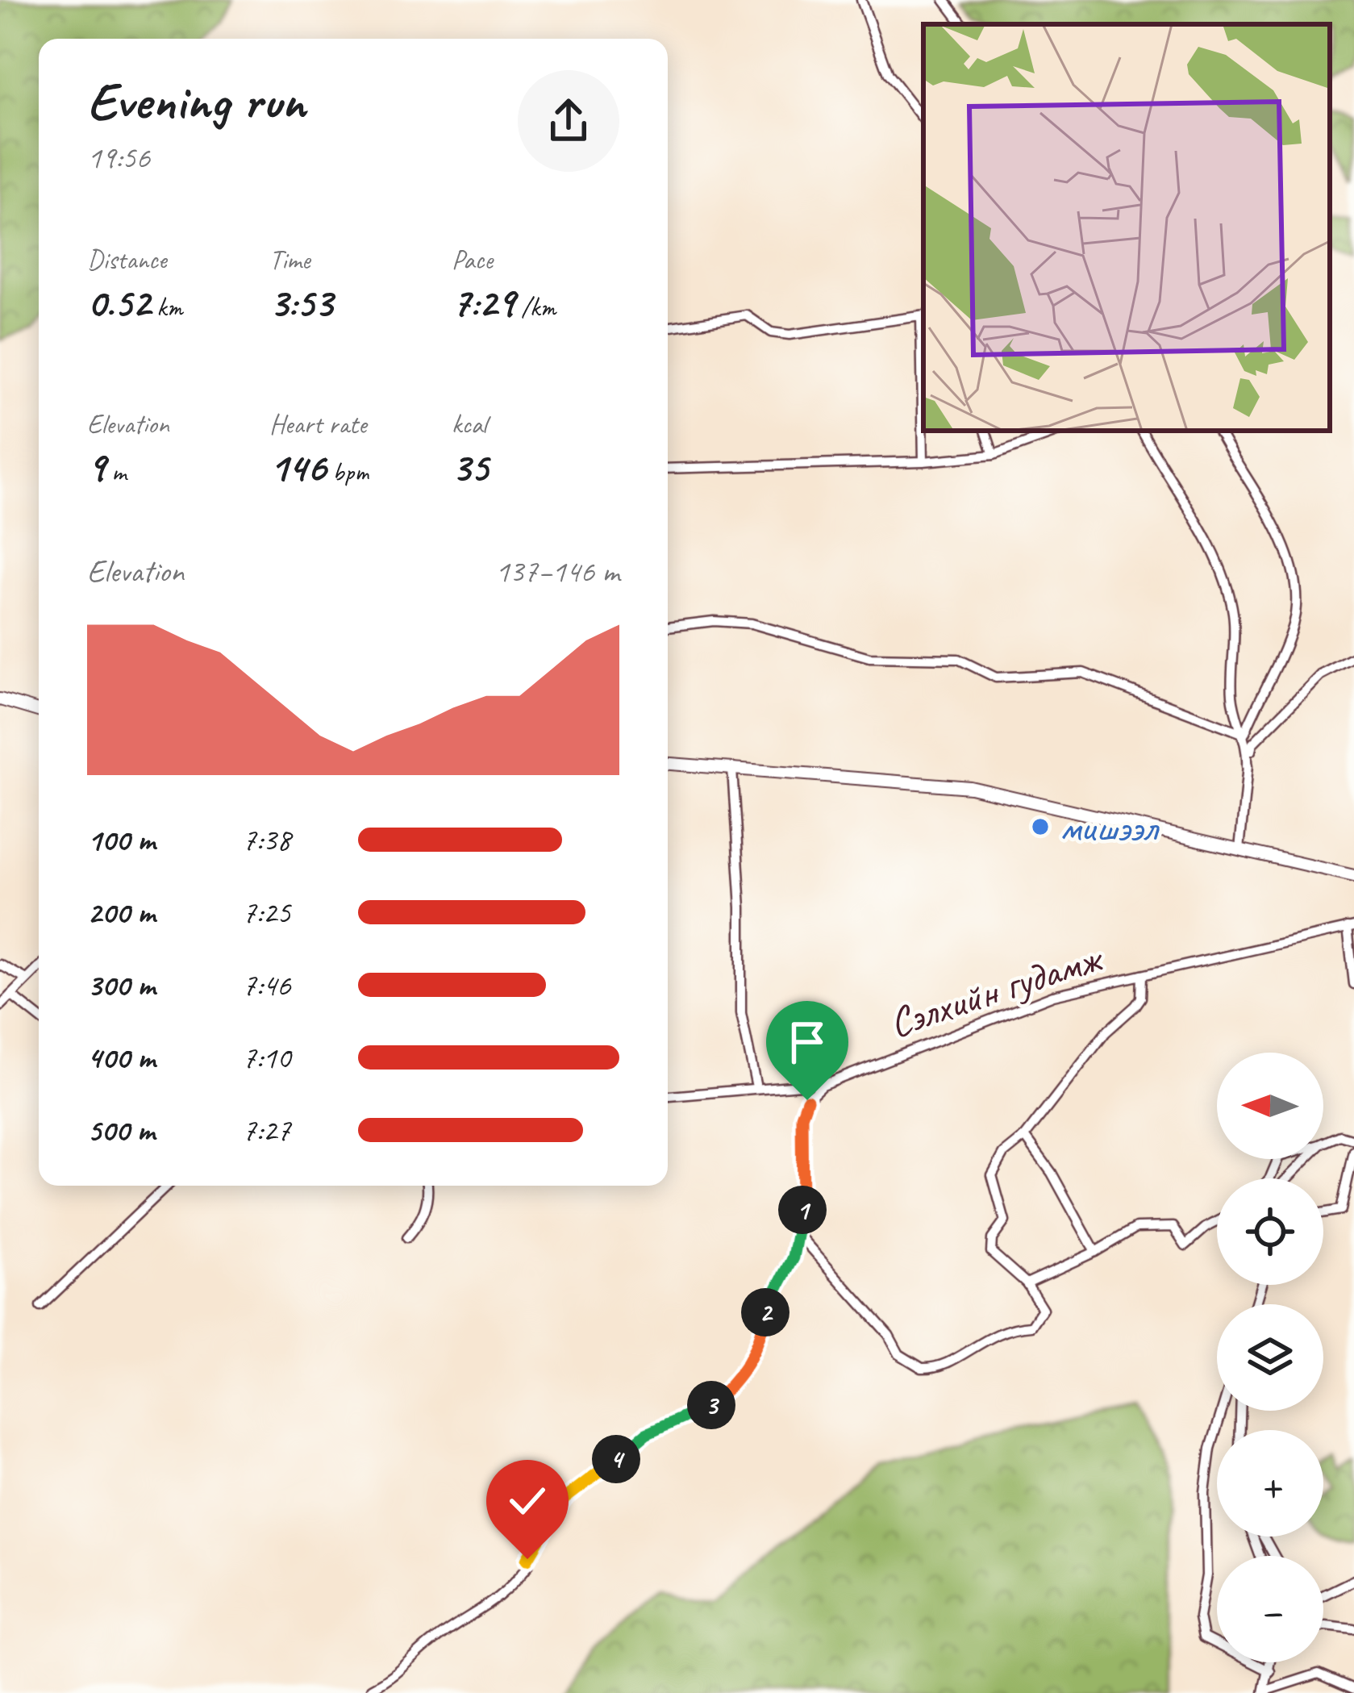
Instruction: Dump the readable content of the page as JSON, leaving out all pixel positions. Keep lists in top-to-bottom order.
{
  "streets": {
    "street": ["Сэлхийн гудамж"]
  },
  "places": ["мишээл"],
  "north": "left",
  "page": {
    "heading": ["Evening run", "19:56"],
    "stats": [
      ["Distance", "0.52 km"],
      ["Time", "3:53"],
      ["Pace", "7:29 /km"],
      ["Elevation", "9 m"],
      ["Heart rate", "146 bpm"],
      ["kcal", "35"]
    ],
    "chart": ["Elevation", "137–146 m"],
    "list": [
      {
        "name": "100 m",
        "note": "7:38"
      },
      {
        "name": "200 m",
        "note": "7:25"
      },
      {
        "name": "300 m",
        "note": "7:46"
      },
      {
        "name": "400 m",
        "note": "7:10"
      },
      {
        "name": "500 m",
        "note": "7:27"
      }
    ],
    "map_buttons": ["+", "−"],
    "pins": [
      "1",
      "2",
      "3",
      "4"
    ]
  }
}
